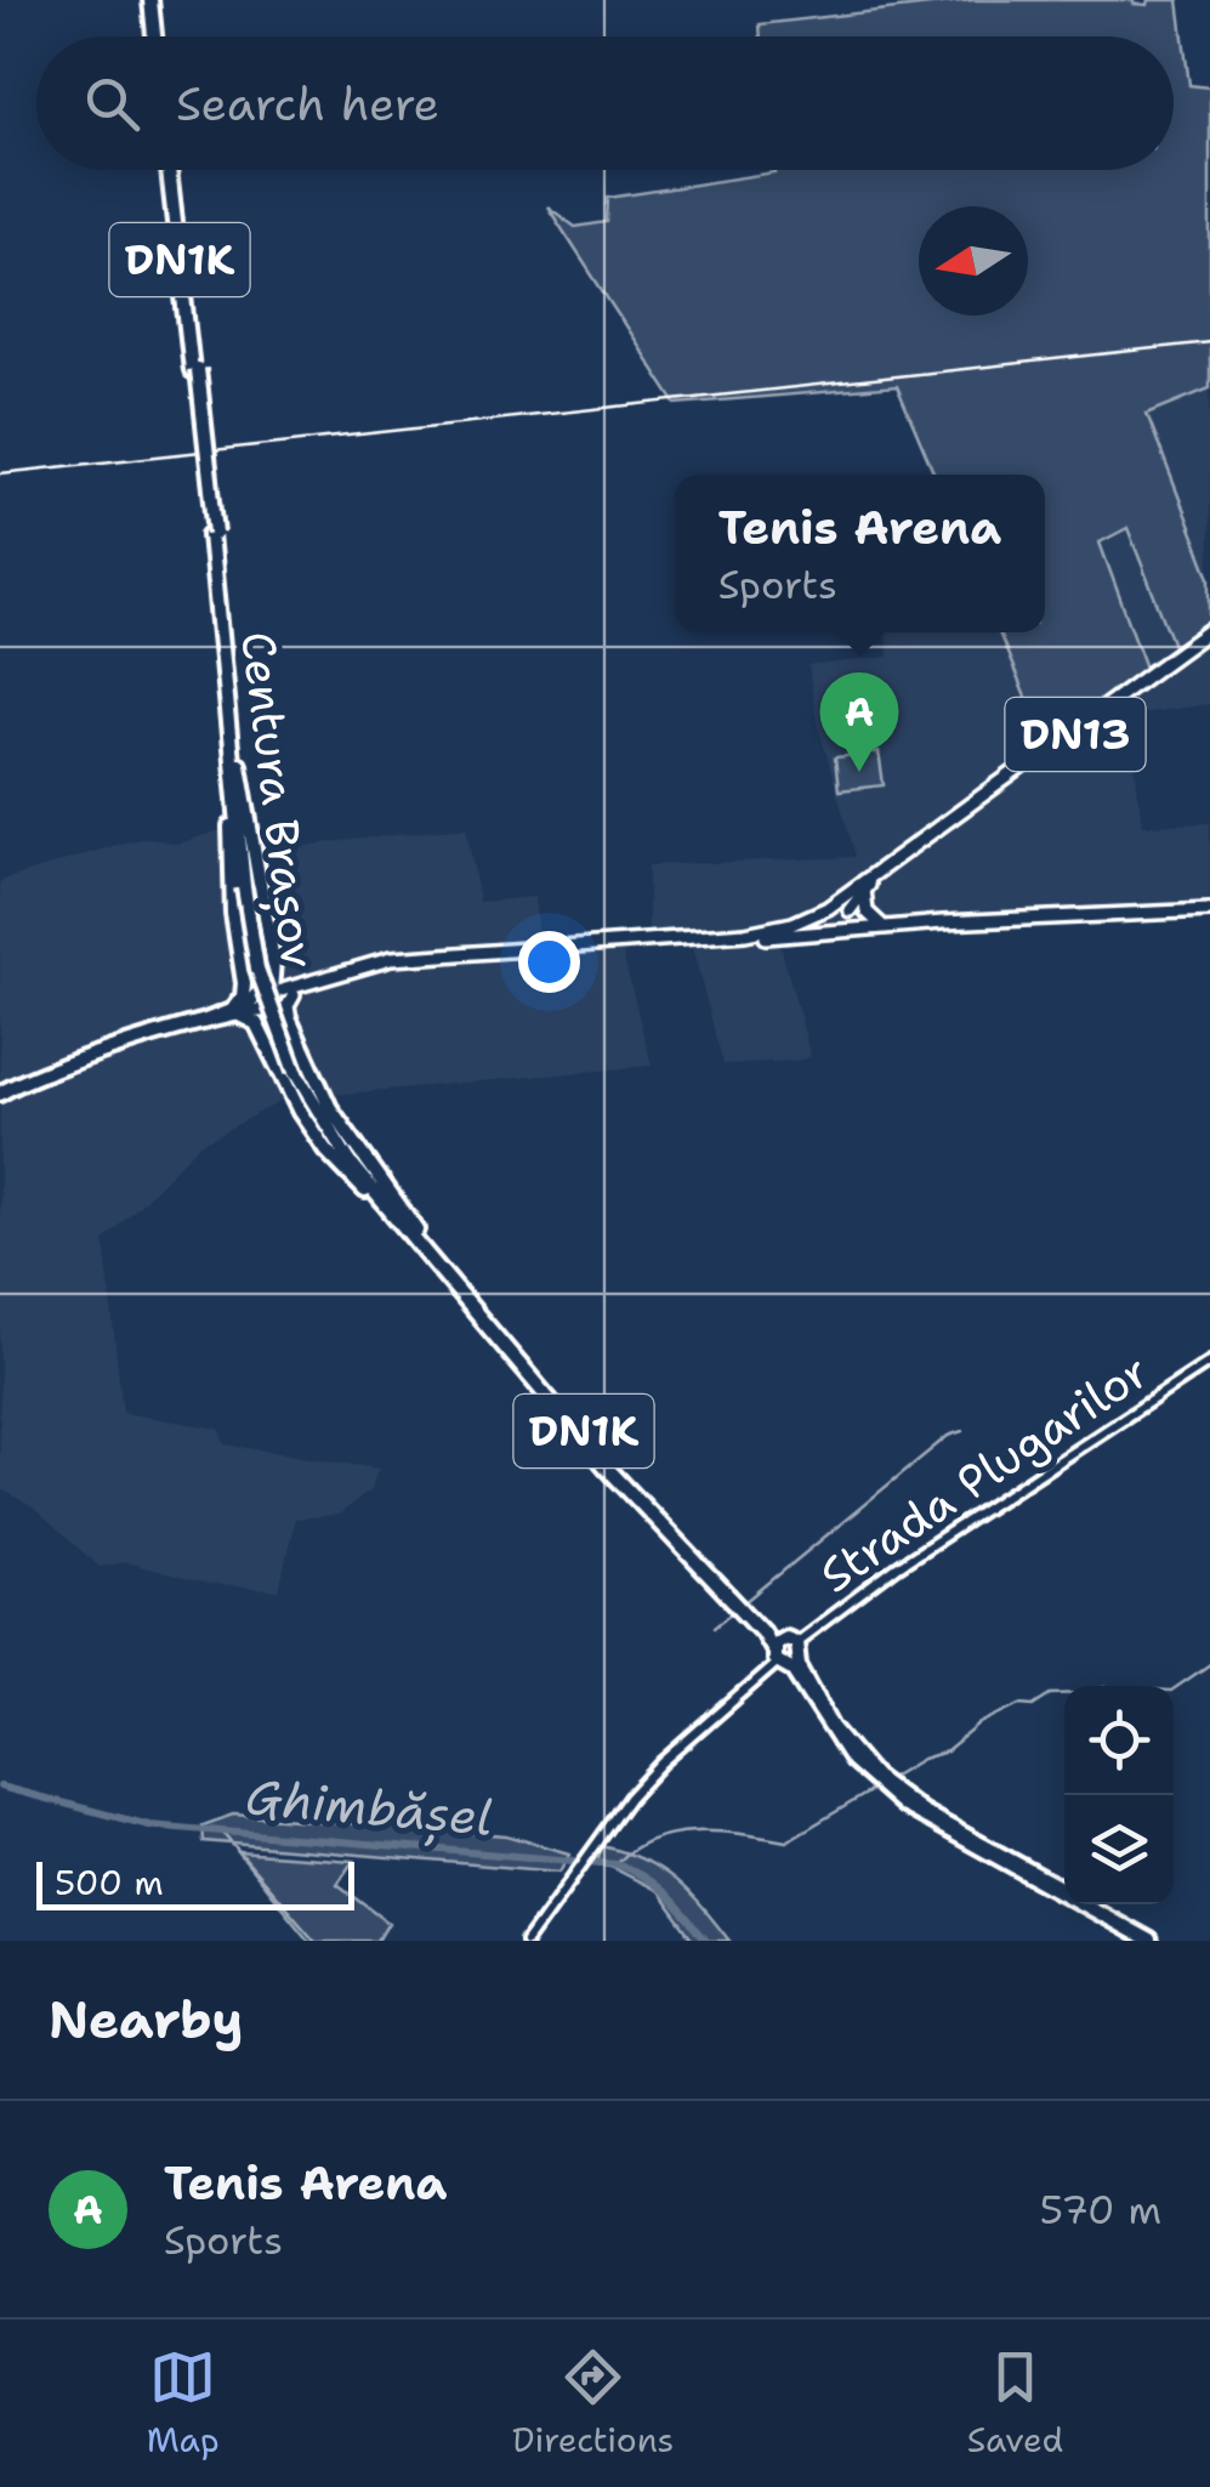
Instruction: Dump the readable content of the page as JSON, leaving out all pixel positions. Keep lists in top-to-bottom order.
{
  "streets": {
    "highway": ["DN1K", "Centura Brașov"],
    "street": ["Strada Plugarilor"]
  },
  "crossings": [
    ["DN1K", "Centura Brașov"],
    ["Centura Brașov", "Strada Plugarilor"]
  ],
  "water": ["Ghimbășel"],
  "scale_bar": "500 m",
  "north": "left",
  "page": {
    "search": "Search here",
    "popup": ["Tenis Arena", "Sports"],
    "pins": "A",
    "scale": "500 m",
    "heading": "Nearby",
    "list": [
      {
        "mark": "A",
        "name": "Tenis Arena",
        "note": "Sports",
        "value": "570 m"
      }
    ],
    "nav": ["Map", "Directions", "Saved"]
  }
}
